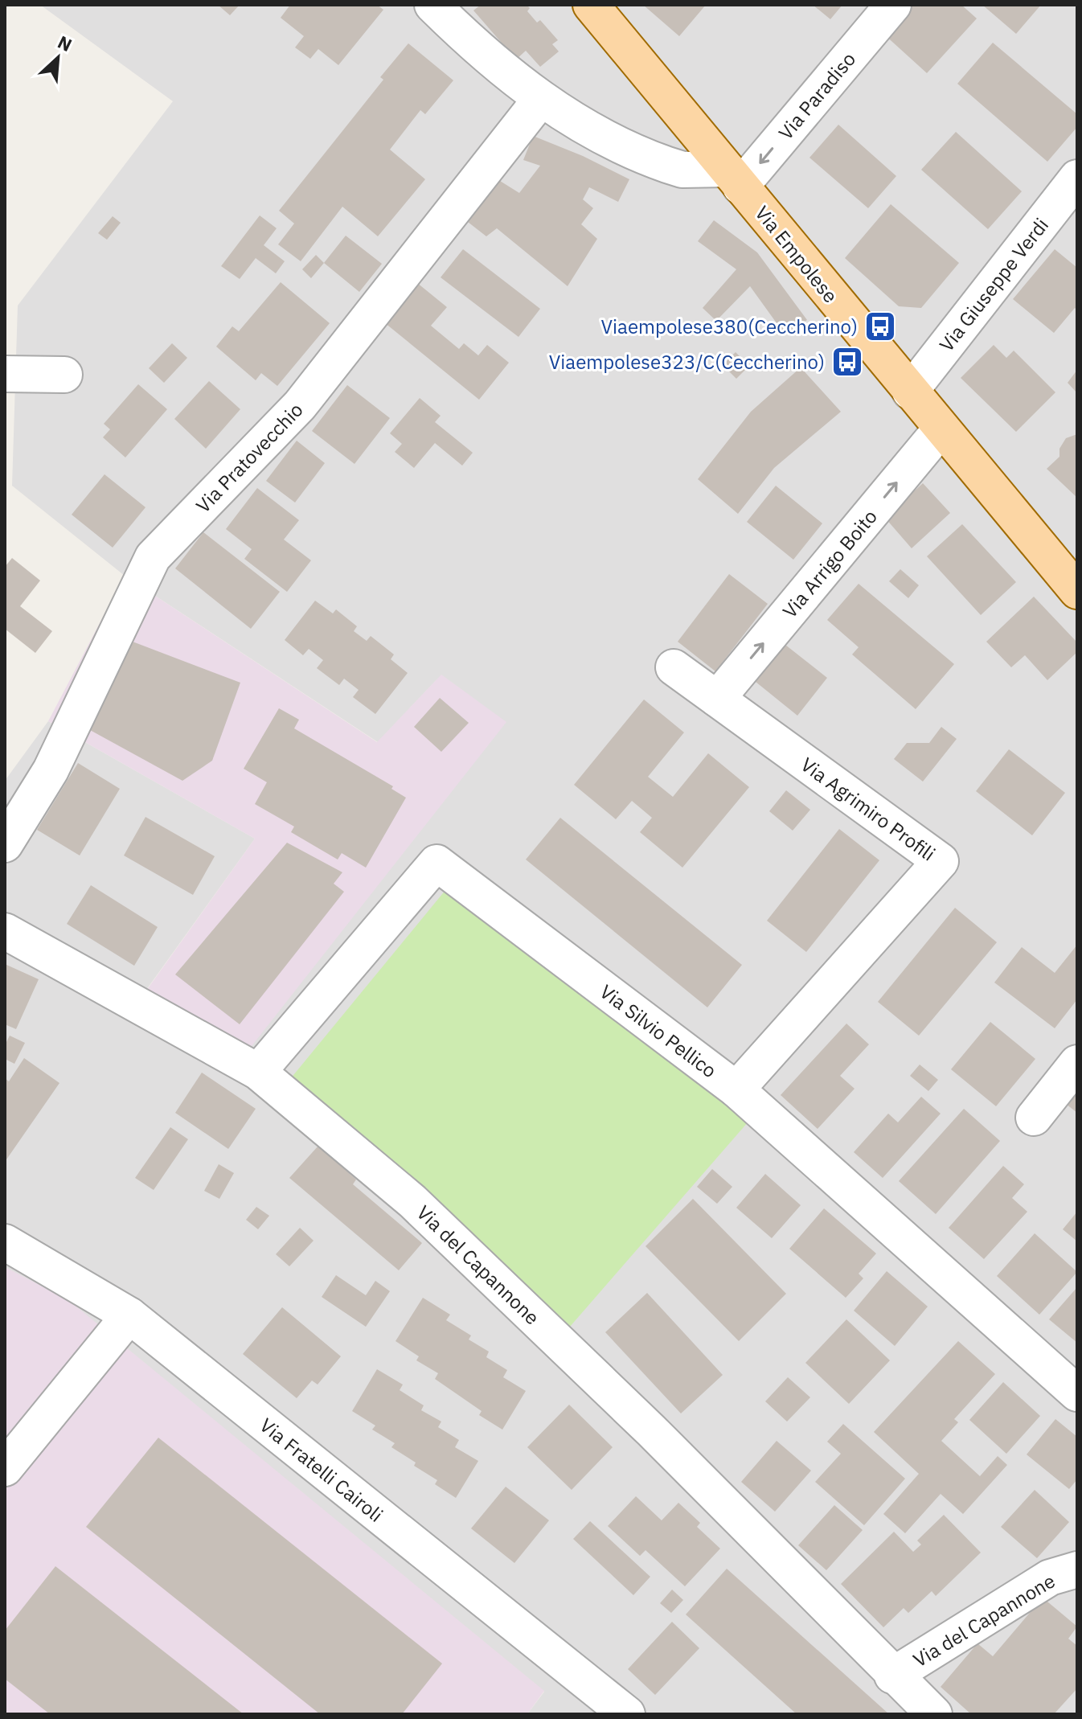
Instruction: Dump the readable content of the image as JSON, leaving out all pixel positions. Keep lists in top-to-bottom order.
{
  "streets": {
    "main road": ["Via Empolese"],
    "street": [
      "Via Paradiso",
      "Via Giuseppe Verdi",
      "Via Pratovecchio",
      "Via Arrigo Boito",
      "Via Agrimiro Profili",
      "Via Silvio Pellico",
      "Via del Capannone",
      "Via Fratelli Cairoli"
    ]
  },
  "crossings": [
    ["Via Paradiso", "Via Empolese"],
    ["Via Empolese", "Via Giuseppe Verdi"],
    ["Via Empolese", "Via Arrigo Boito"],
    ["Via Arrigo Boito", "Via Agrimiro Profili"],
    ["Via Agrimiro Profili", "Via Silvio Pellico"],
    ["Via Silvio Pellico", "Via del Capannone"]
  ],
  "one_way": ["Via Paradiso", "Via Arrigo Boito"],
  "places": {
    "bus stop": ["Viaempolese380(Ceccherino)", "Viaempolese323/C(Ceccherino)"]
  },
  "north": "top right"
}
